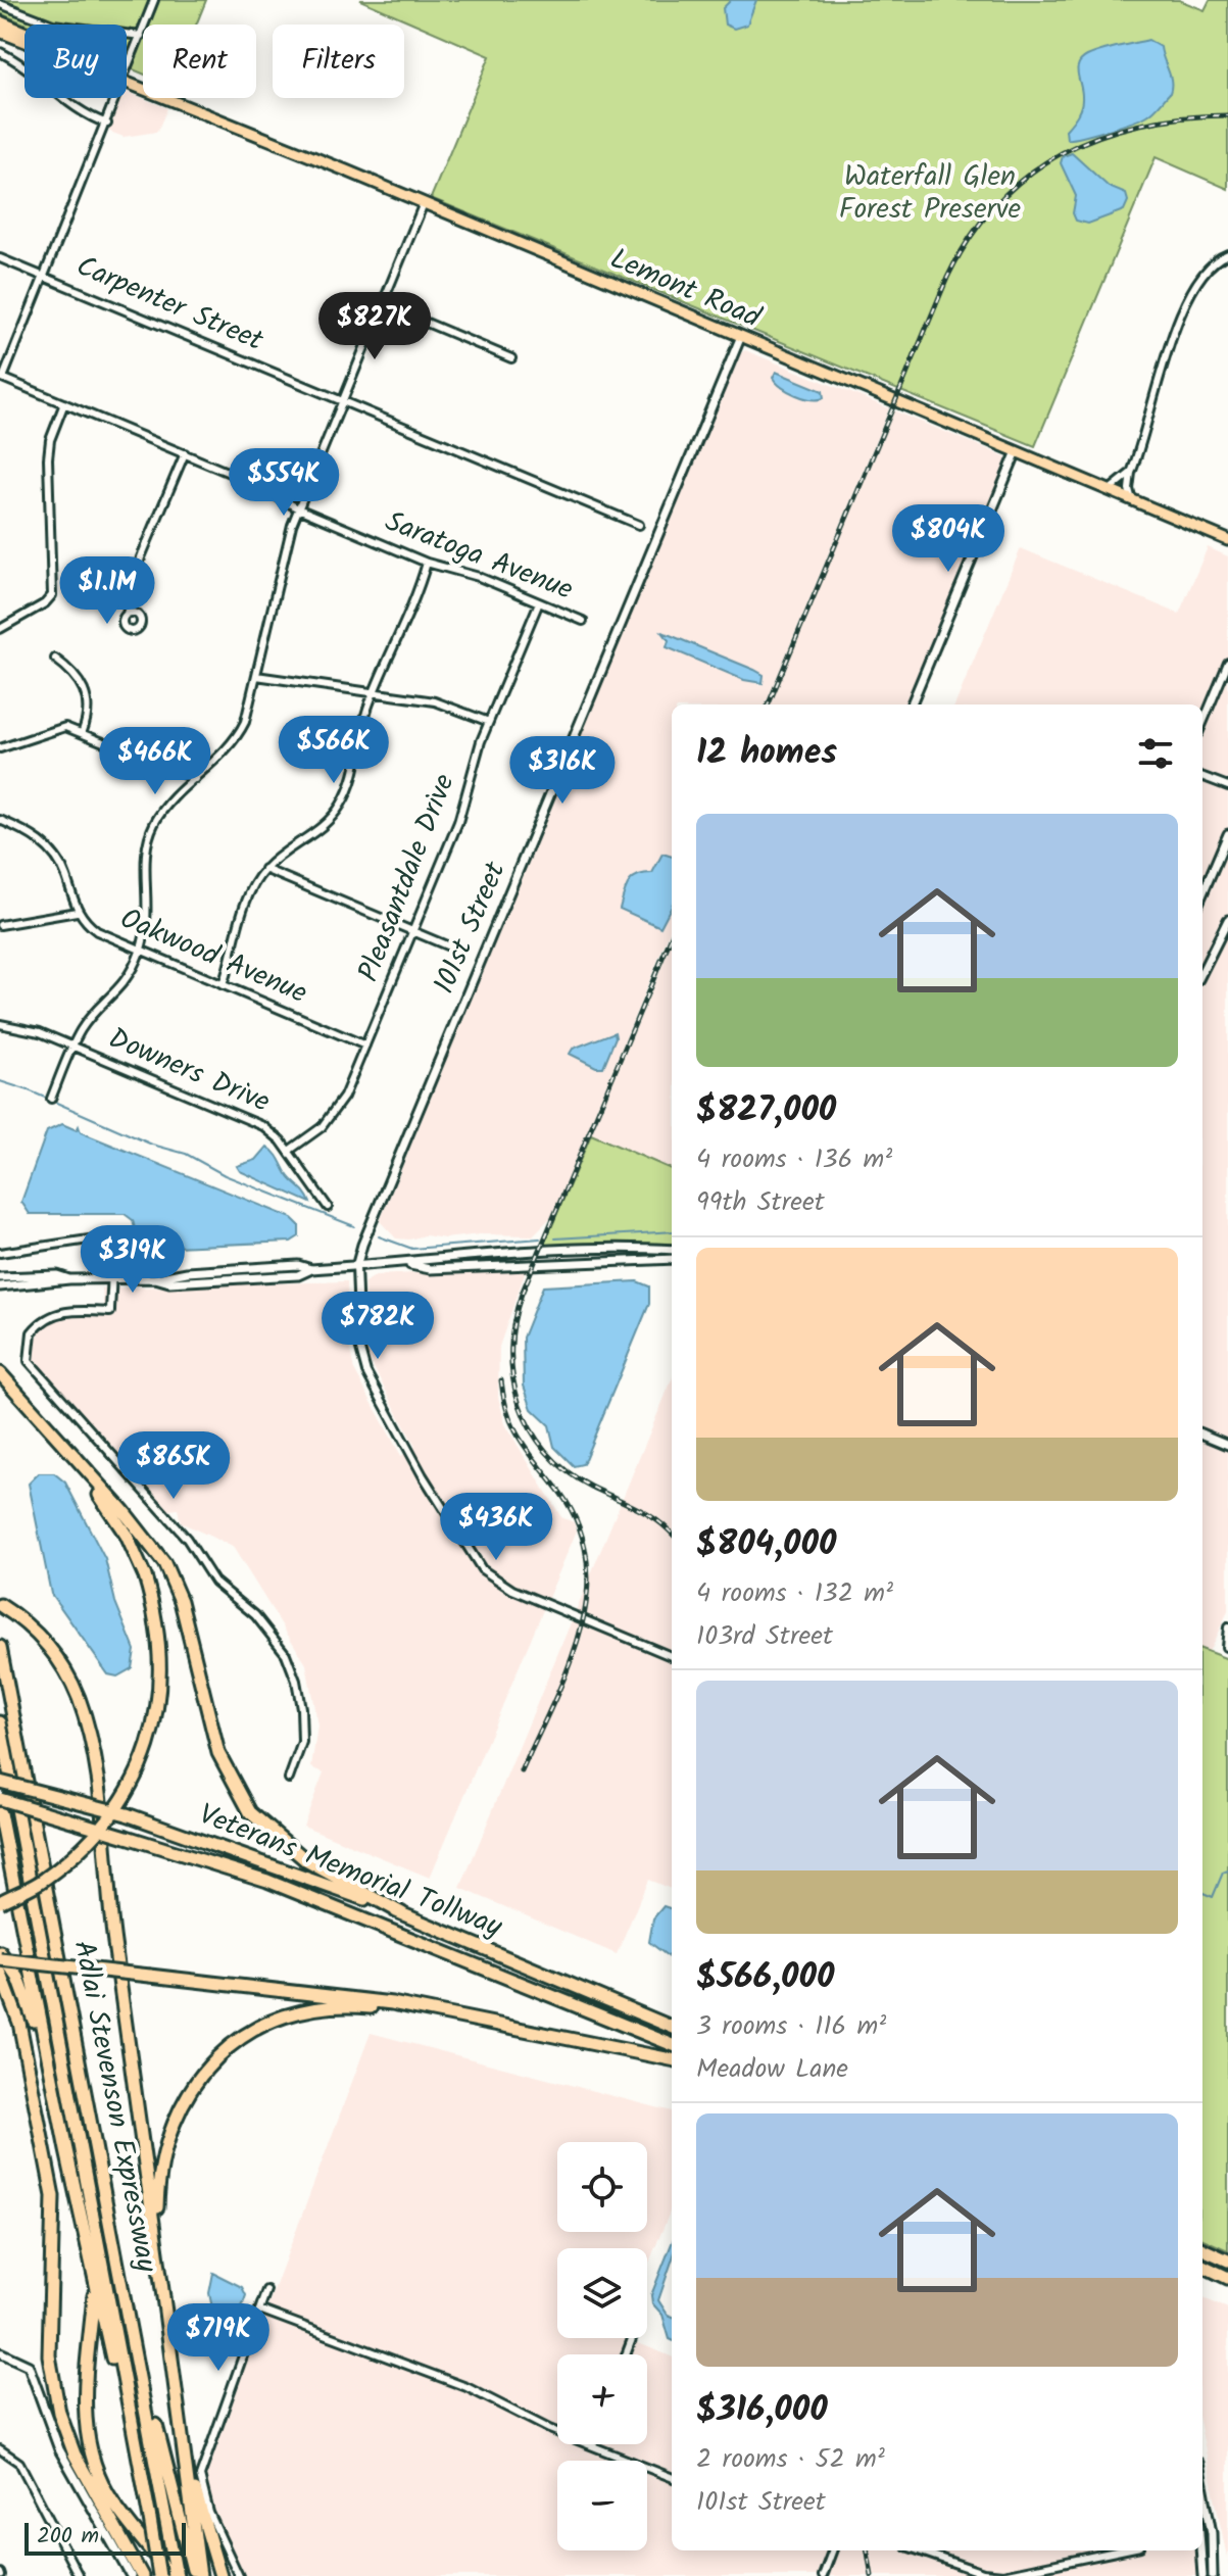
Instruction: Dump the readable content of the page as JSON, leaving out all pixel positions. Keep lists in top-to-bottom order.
{
  "streets": {
    "highway": ["Veterans Memorial Tollway", "Adlai Stevenson Expressway"],
    "main road": ["Lemont Road"],
    "street": [
      "Carpenter Street",
      "Saratoga Avenue",
      "Pleasantdale Drive",
      "101st Street",
      "Oakwood Avenue",
      "Downers Drive"
    ]
  },
  "crossings": [
    ["Lemont Road", "101st Street"],
    ["Saratoga Avenue", "Pleasantdale Drive"],
    ["Pleasantdale Drive", "Oakwood Avenue"],
    ["Pleasantdale Drive", "Downers Drive"]
  ],
  "parks": ["Waterfall Glen Forest Preserve"],
  "scale_bar": "200 m",
  "page": {
    "chip": ["Buy", "Rent", "Filters"],
    "price": [
      "$827K",
      "$554K",
      "$804K",
      "$1.1M",
      "$566K",
      "$466K",
      "$316K",
      "$319K",
      "$782K",
      "$865K",
      "$436K",
      "$719K"
    ],
    "heading": "12 homes",
    "list": [
      {
        "name": "$827,000",
        "note": "4 rooms · 136 m² · 99th Street"
      },
      {
        "name": "$804,000",
        "note": "4 rooms · 132 m² · 103rd Street"
      },
      {
        "name": "$566,000",
        "note": "3 rooms · 116 m² · Meadow Lane"
      },
      {
        "name": "$316,000",
        "note": "2 rooms · 52 m² · 101st Street"
      }
    ],
    "map_buttons": ["+", "−"],
    "scale": "200 m"
  }
}
